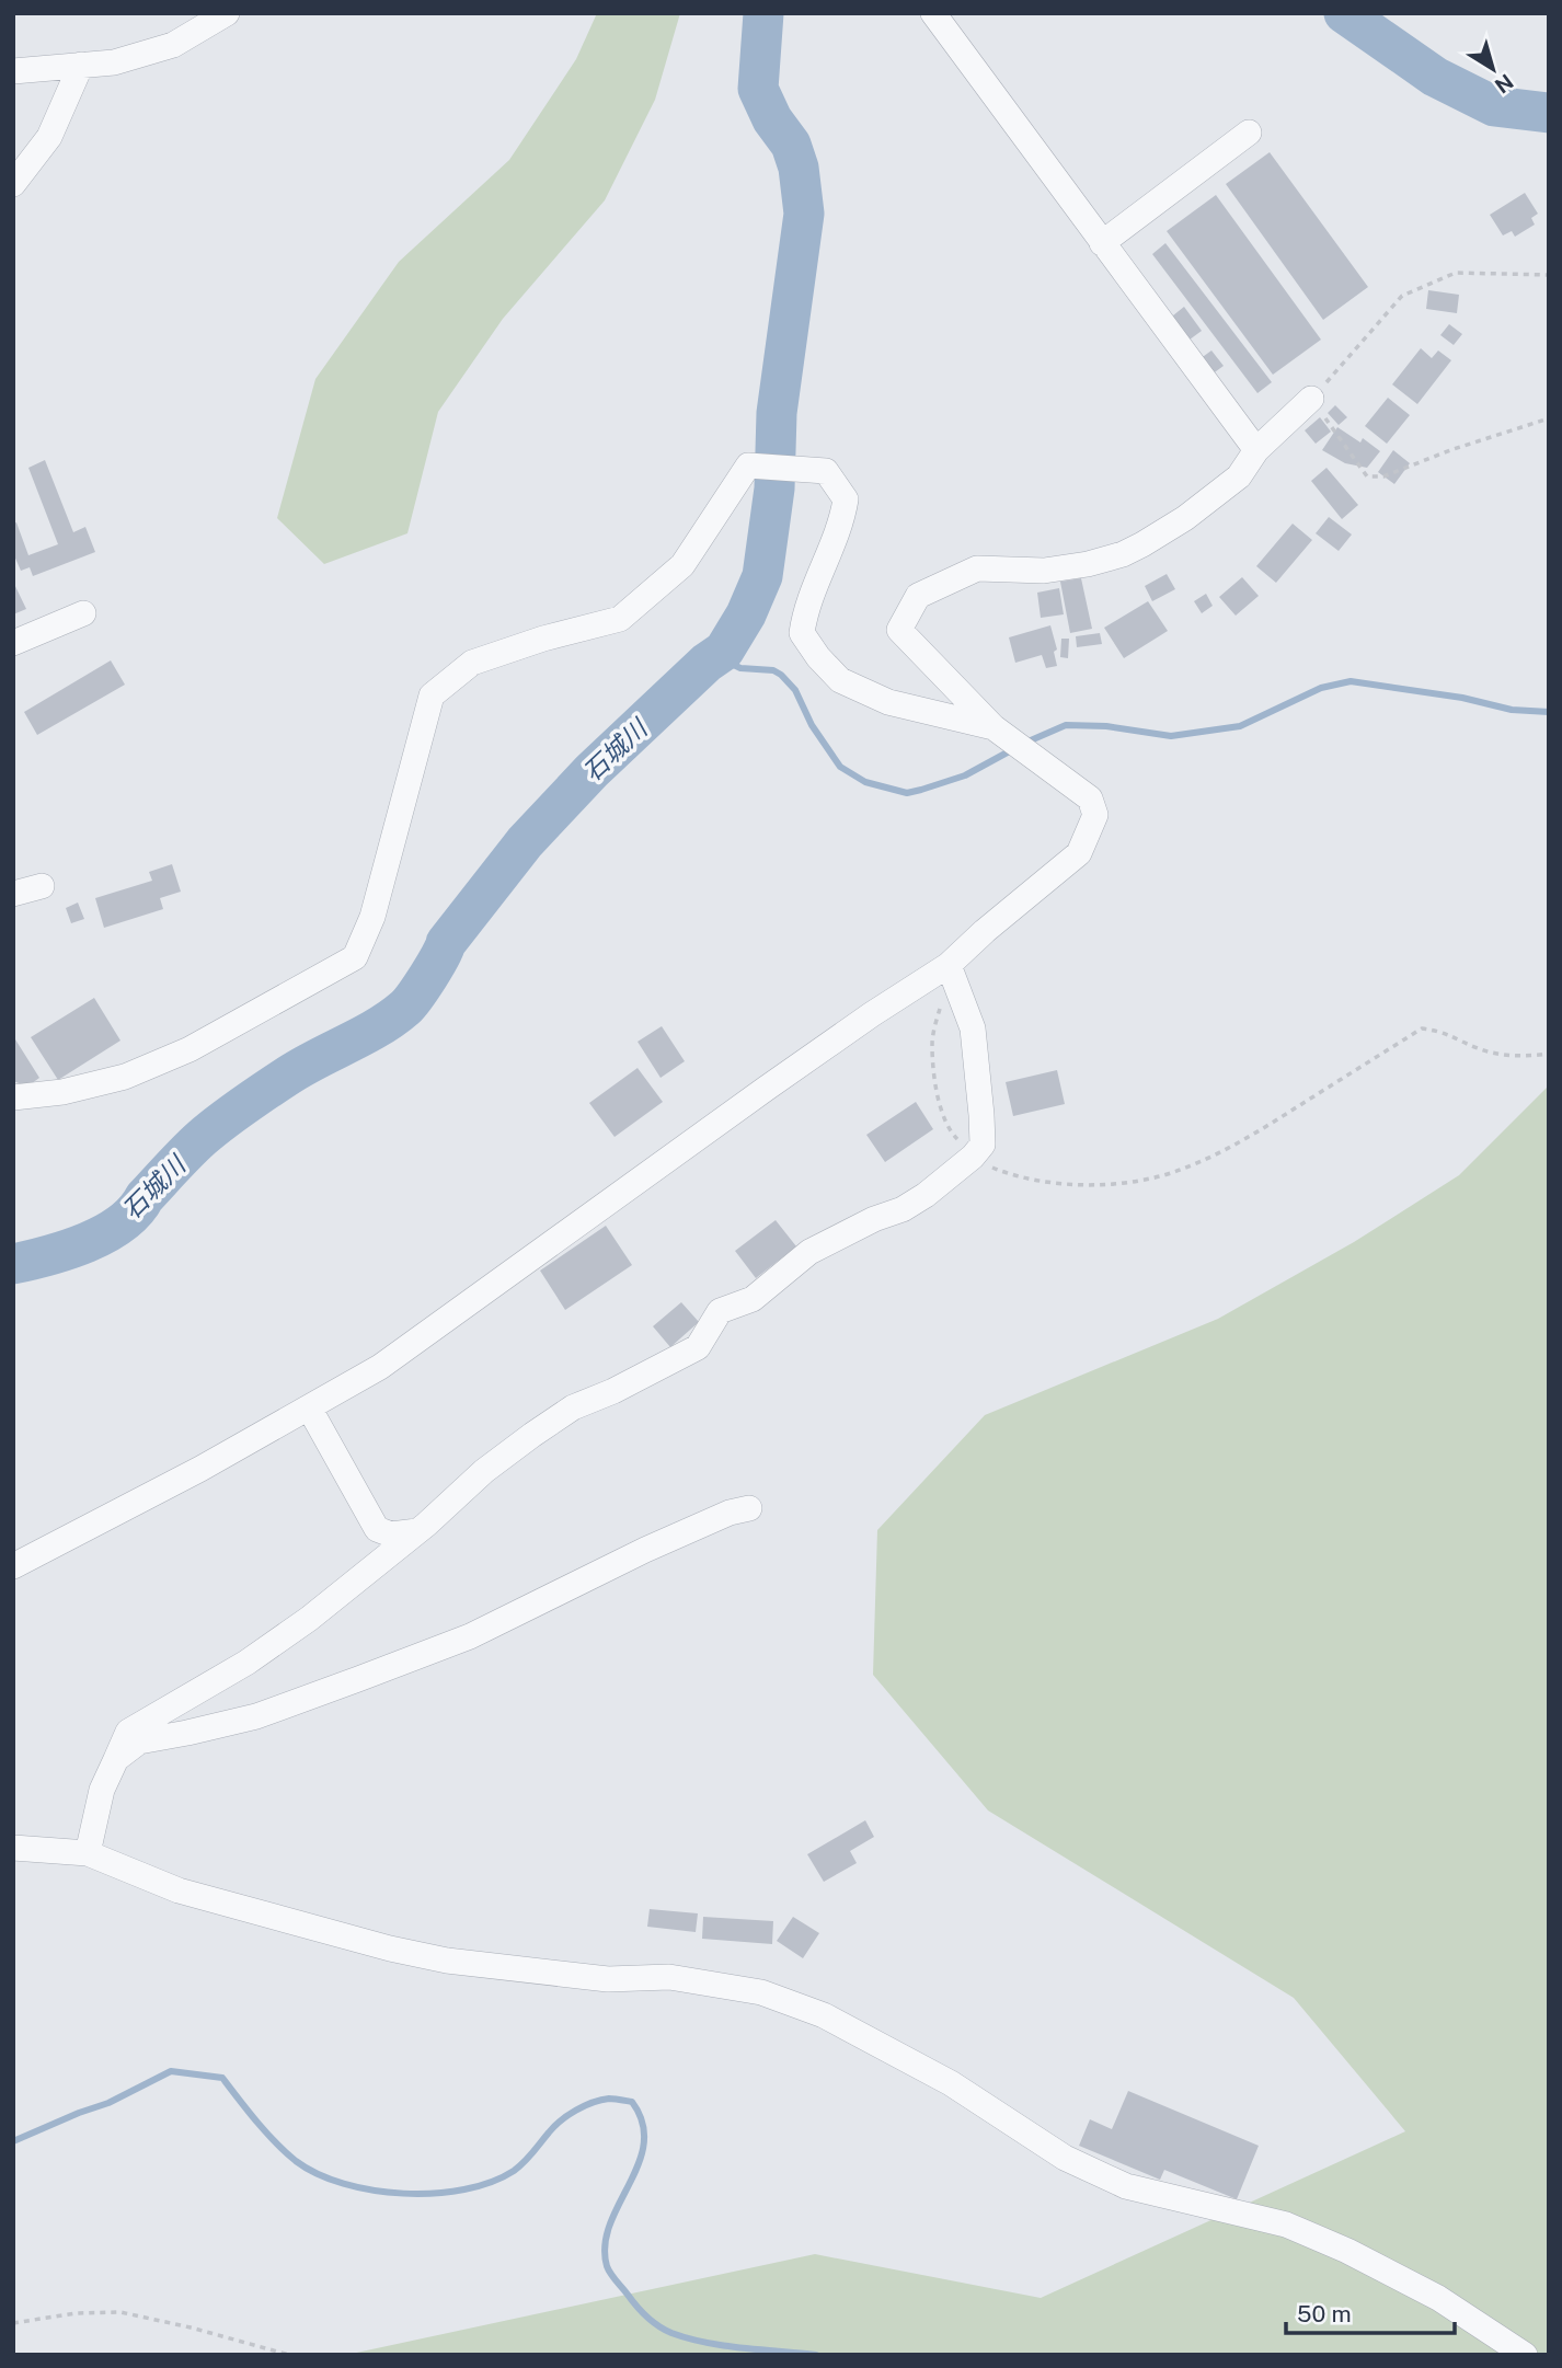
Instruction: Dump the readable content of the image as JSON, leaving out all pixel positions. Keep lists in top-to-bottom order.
{
  "water": ["石城川"],
  "scale_bar": "50 m",
  "north": "bottom right"
}
